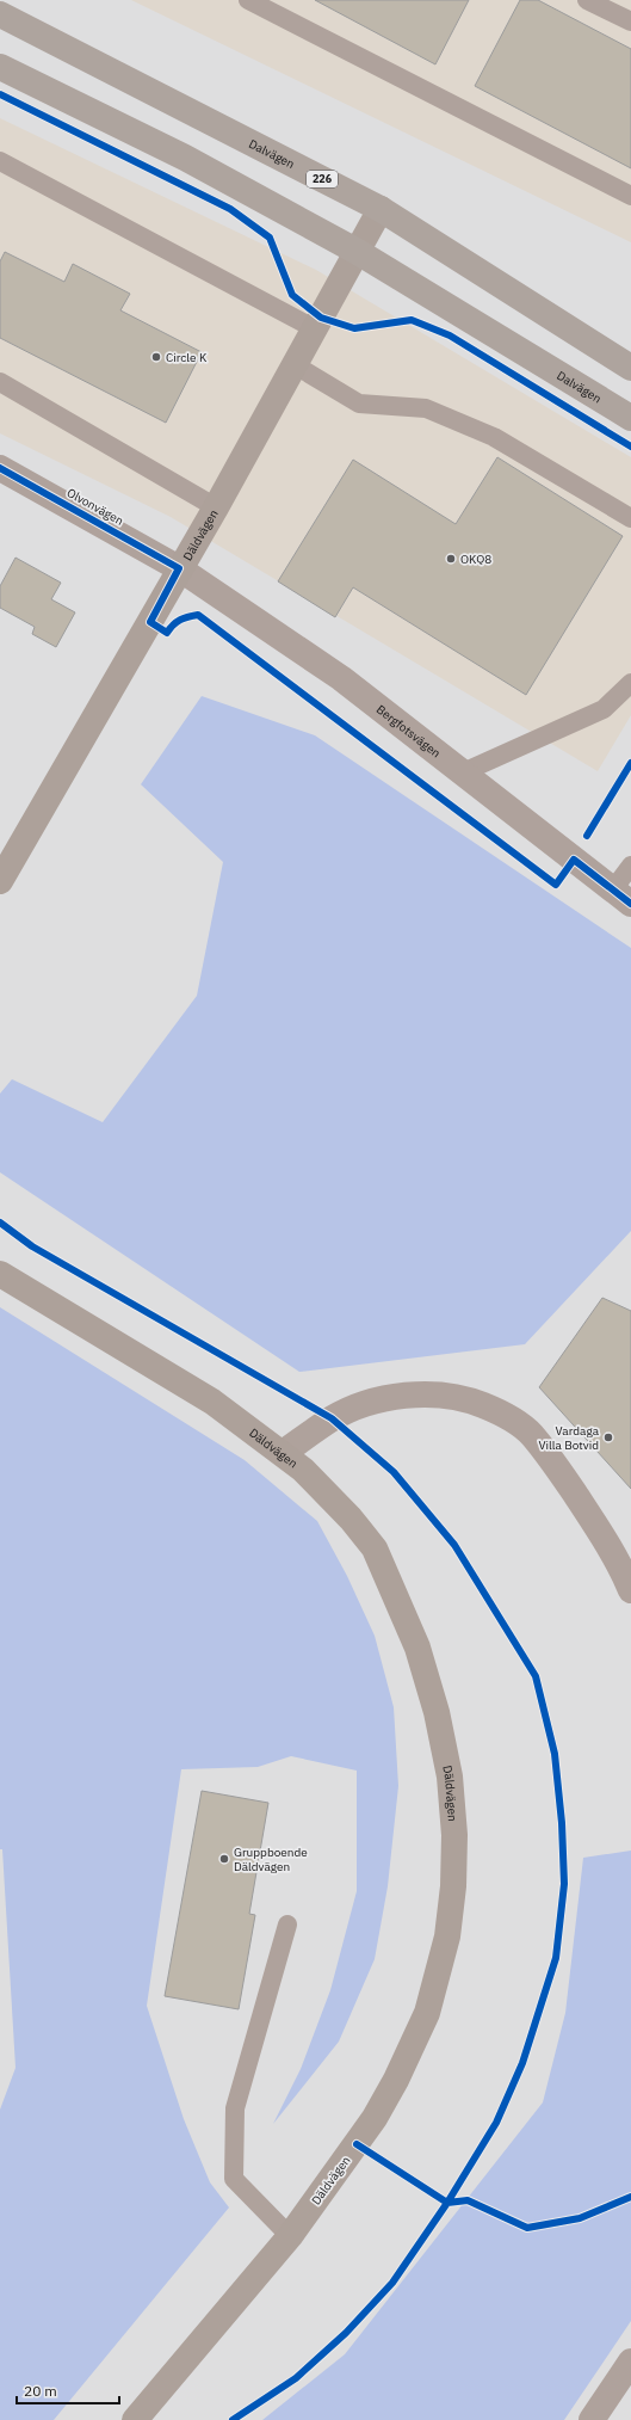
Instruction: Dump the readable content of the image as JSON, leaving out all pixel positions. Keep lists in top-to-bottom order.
{
  "streets": {
    "main road": ["Dalvägen", "226"],
    "street": ["Olvonvägen", "Däldvägen", "Bergfotsvägen"]
  },
  "crossings": [
    ["Dalvägen", "Däldvägen"],
    ["Olvonvägen", "Däldvägen"],
    ["Olvonvägen", "Bergfotsvägen"],
    ["Däldvägen", "Bergfotsvägen"]
  ],
  "places": [
    "Circle K",
    "OKQ8",
    "Vardaga Villa Botvid",
    "Gruppboende Däldvägen"
  ],
  "scale_bar": "20 m"
}
